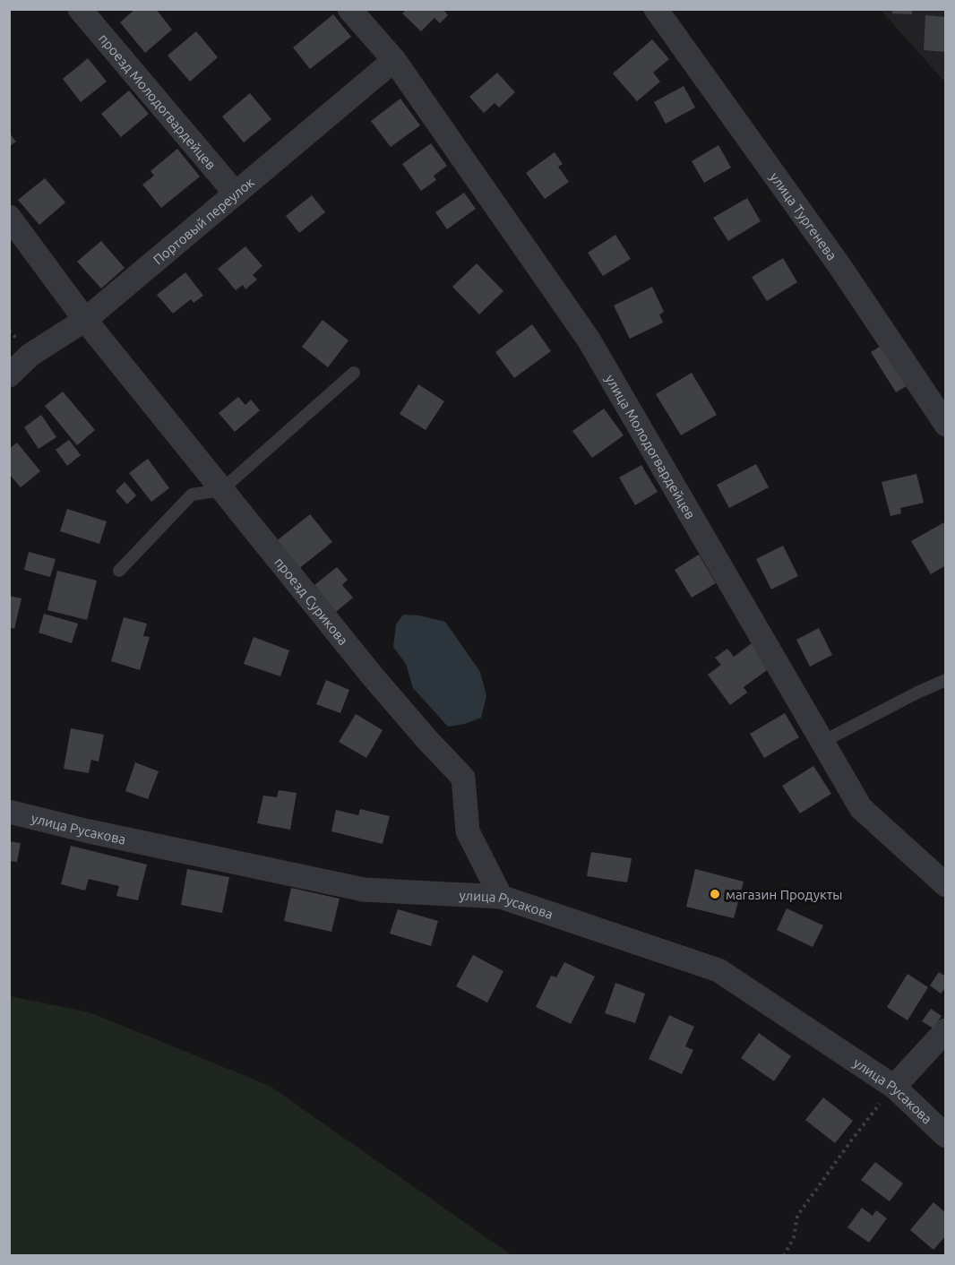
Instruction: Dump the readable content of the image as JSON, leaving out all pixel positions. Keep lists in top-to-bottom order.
{
  "streets": {
    "street": [
      "проезд Молодогвардейцев",
      "улица Тургенева",
      "Портовый переулок",
      "улица Молодогвардейцев",
      "проезд Сурикова",
      "улица Русакова"
    ]
  },
  "crossings": [
    ["проезд Молодогвардейцев", "Портовый переулок"],
    ["Портовый переулок", "улица Молодогвардейцев"],
    ["Портовый переулок", "проезд Сурикова"],
    ["проезд Сурикова", "улица Русакова"]
  ],
  "places": ["магазин Продукты"]
}
